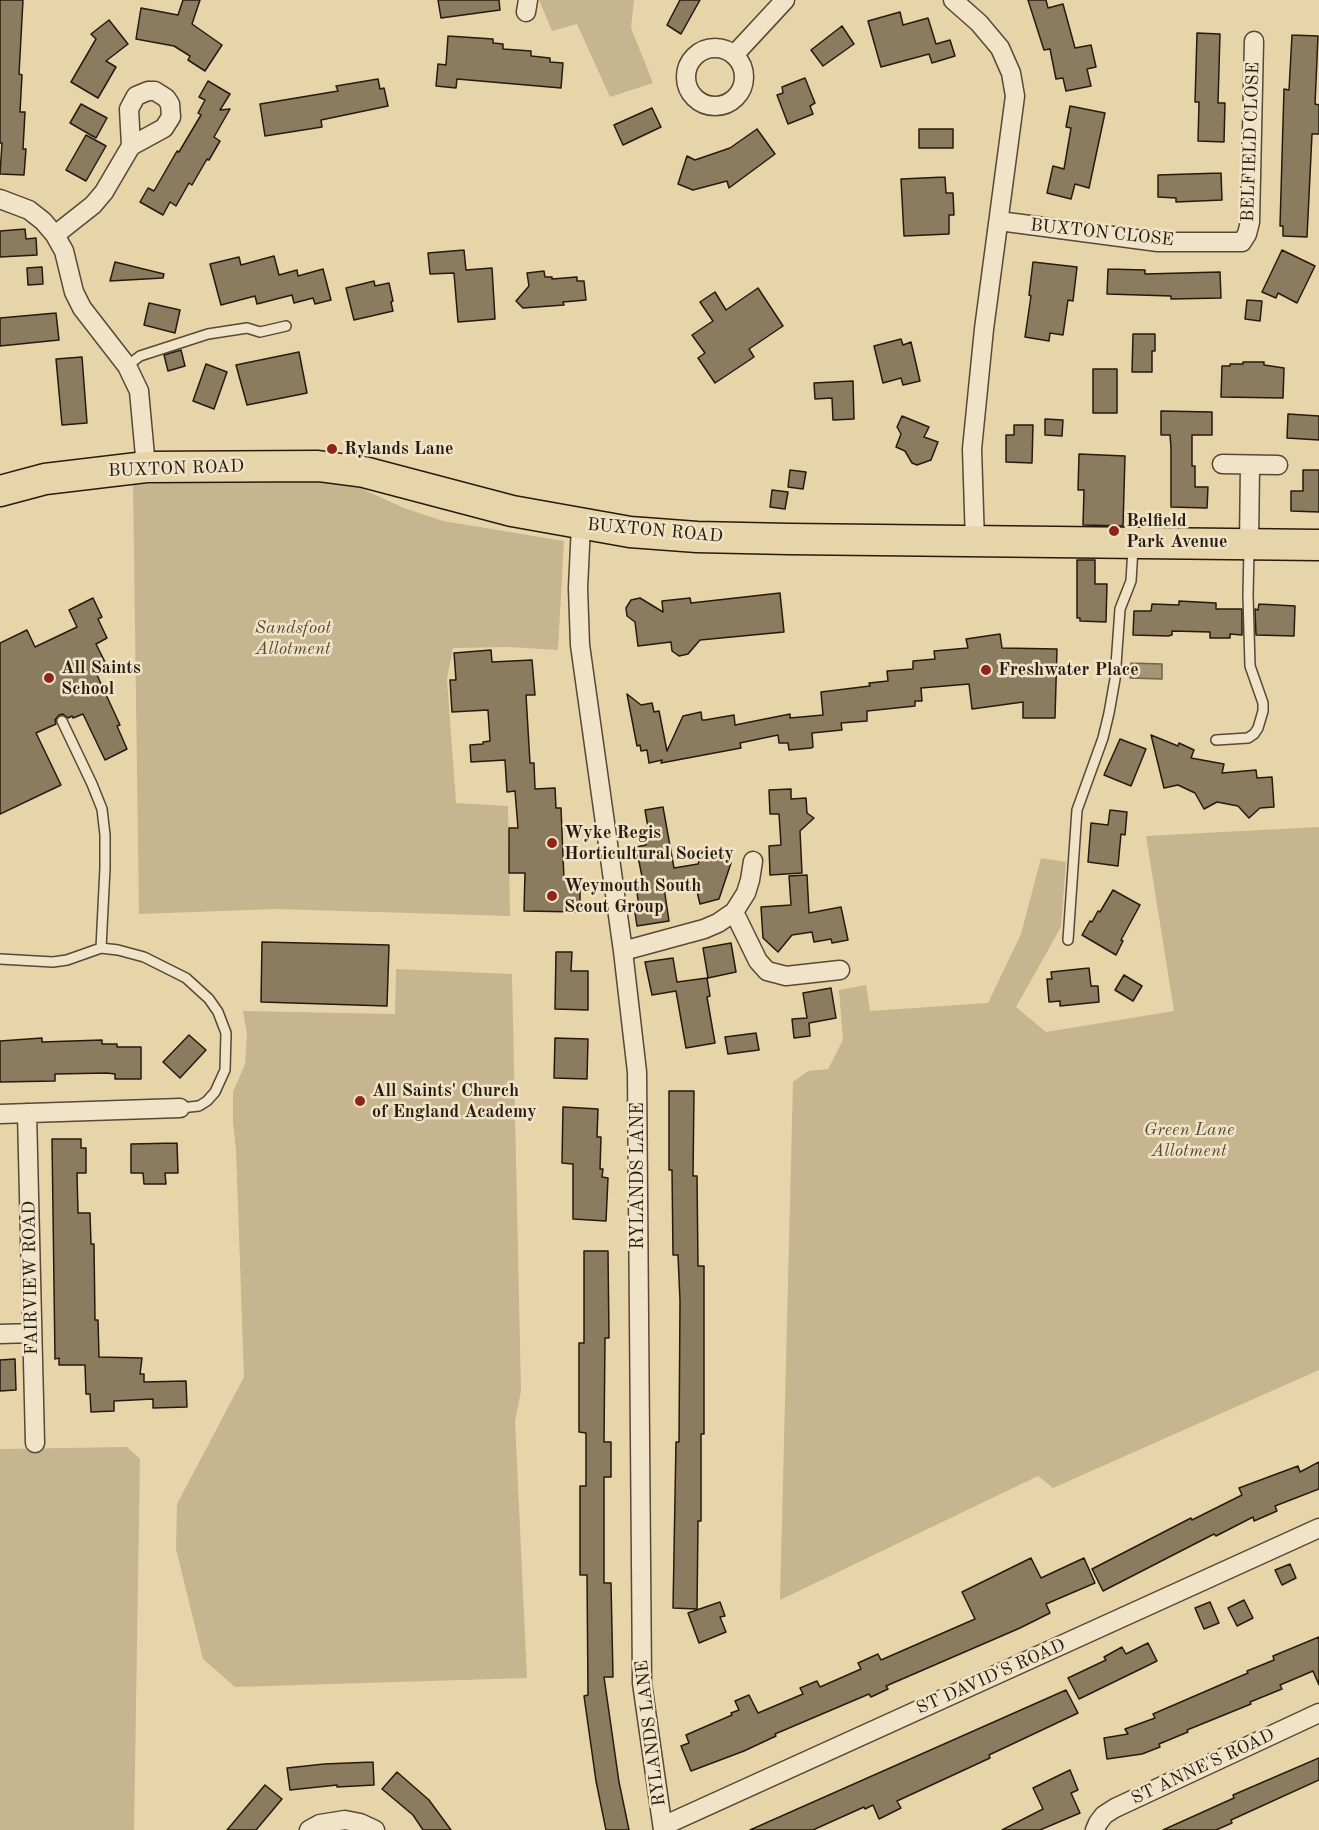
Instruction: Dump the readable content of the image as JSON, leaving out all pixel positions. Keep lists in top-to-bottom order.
{
  "streets": {
    "highway": ["BUXTON ROAD"],
    "street": [
      "BELFIELD CLOSE",
      "BUXTON CLOSE",
      "RYLANDS LANE",
      "FAIRVIEW ROAD",
      "ST DAVID'S ROAD",
      "ST ANNE'S ROAD"
    ]
  },
  "crossings": [
    ["BELFIELD CLOSE", "BUXTON CLOSE"],
    ["BUXTON ROAD", "RYLANDS LANE"],
    ["RYLANDS LANE", "ST DAVID'S ROAD"]
  ],
  "parks": ["Sandsfoot Allotment", "Green Lane Allotment"],
  "places": [
    "Rylands Lane",
    "Belfield Park Avenue",
    "Freshwater Place",
    "All Saints School",
    "Wyke Regis Horticultural Society",
    "Weymouth South Scout Group",
    "All Saints' Church of England Academy"
  ]
}
